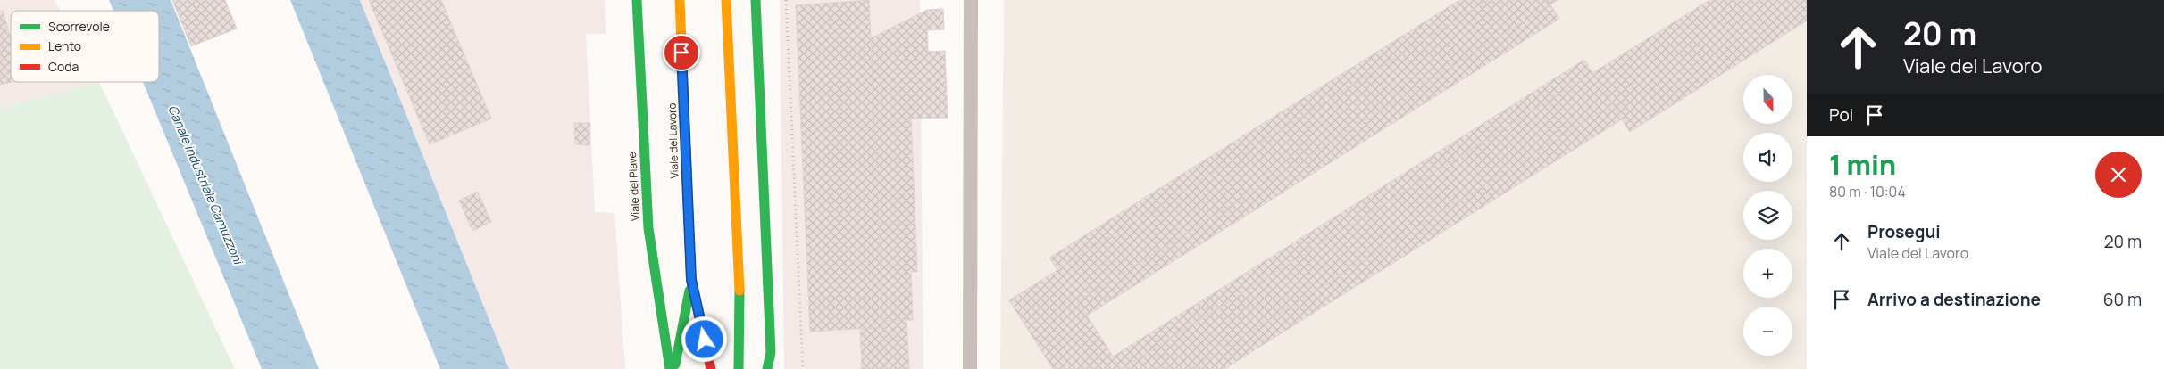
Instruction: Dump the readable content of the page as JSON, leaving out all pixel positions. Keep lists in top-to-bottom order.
{
  "streets": {
    "main road": ["Viale del Lavoro", "Viale del Piave"]
  },
  "water": ["Canale industriale Camuzzoni"],
  "legend": ["Scorrevole", "Lento", "Coda"],
  "north": "bottom",
  "page": {
    "turn": ["20 m", "Viale del Lavoro"],
    "map_buttons": ["+", "−"],
    "then": "Poi",
    "heading": ["1 min", "80 m · 10:04"],
    "list": [
      {
        "name": "Prosegui",
        "note": "Viale del Lavoro",
        "value": "20 m"
      },
      {
        "name": "Arrivo a destinazione",
        "value": "60 m"
      }
    ]
  }
}
